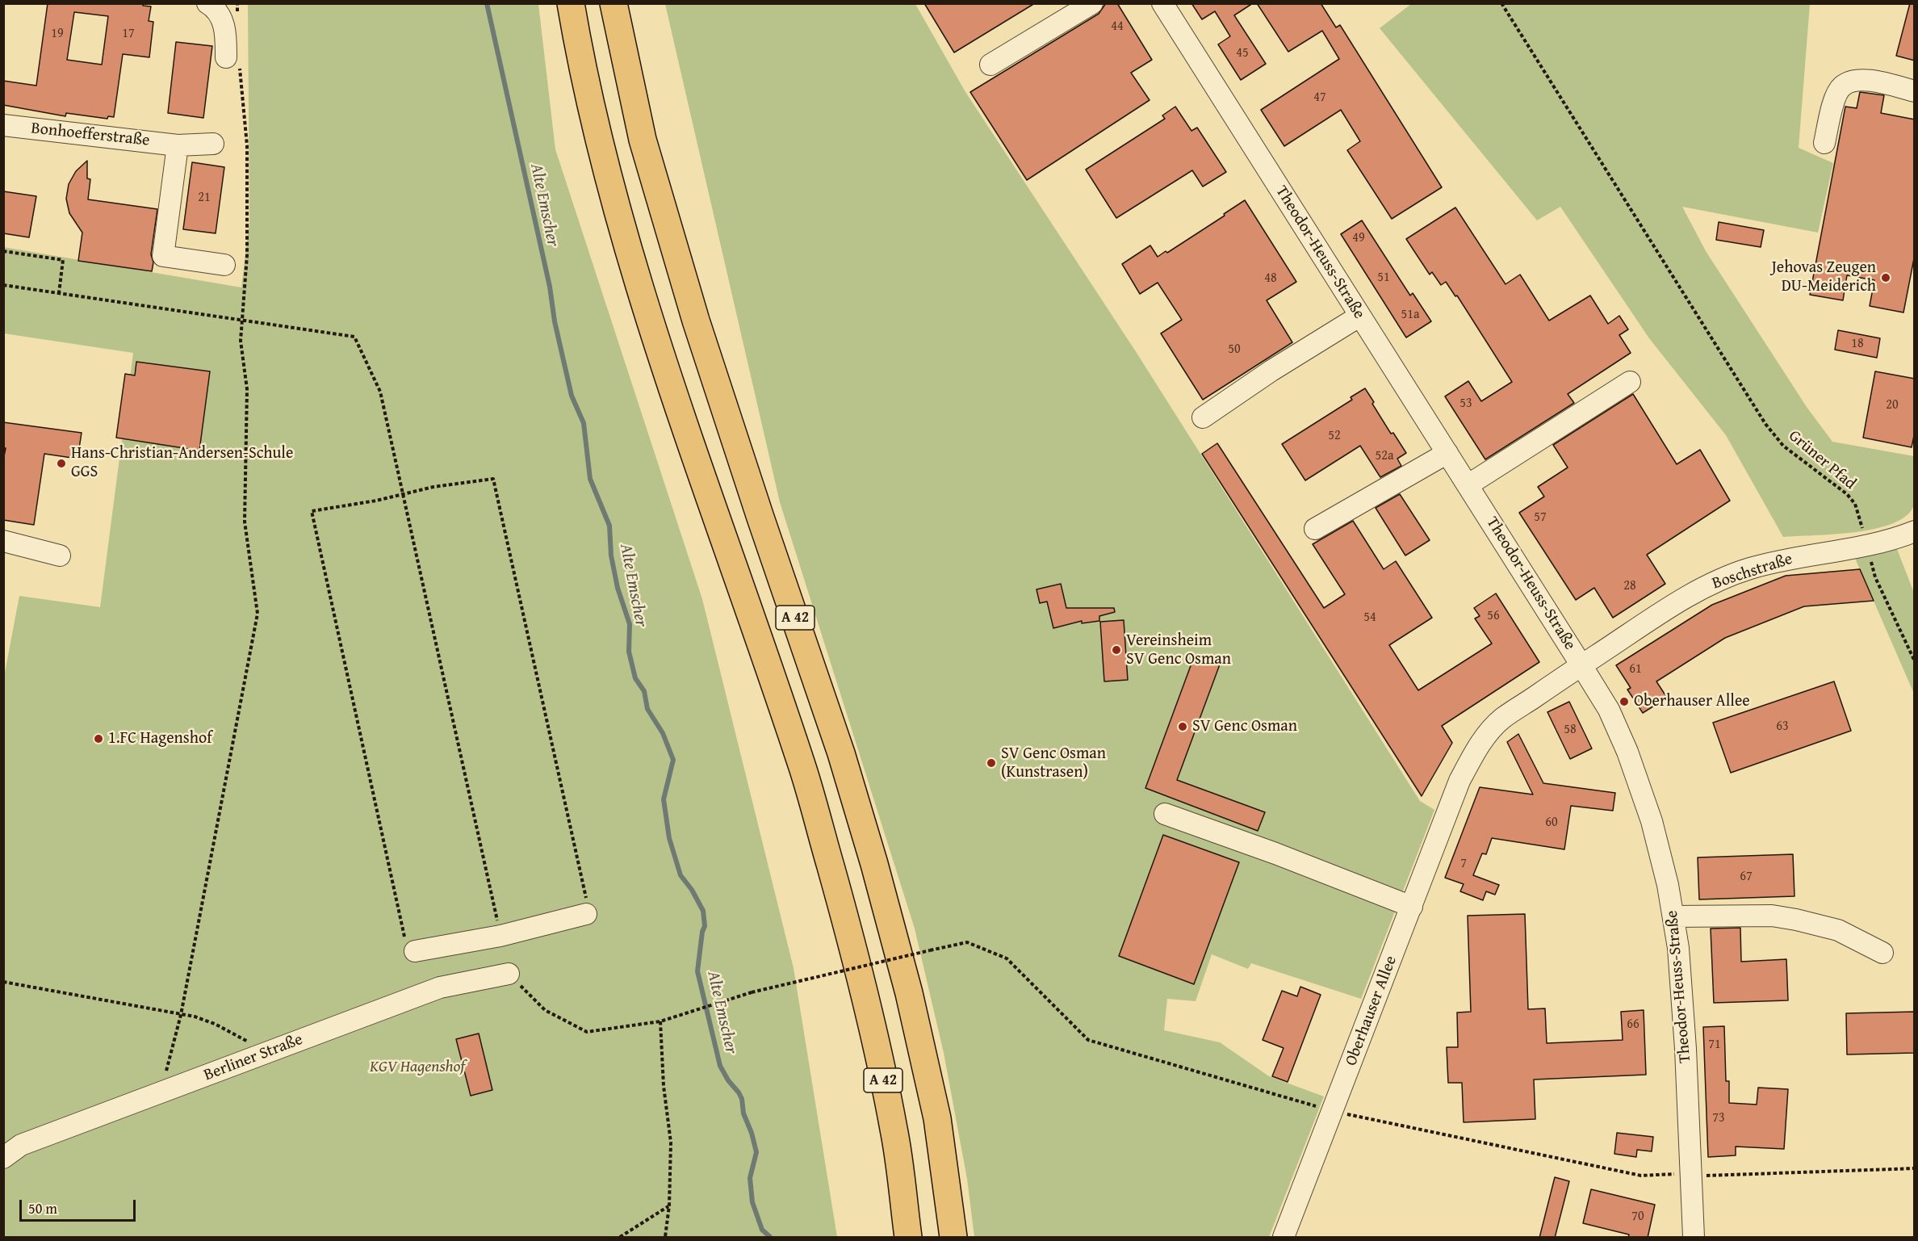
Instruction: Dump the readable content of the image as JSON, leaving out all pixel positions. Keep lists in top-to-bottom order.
{
  "streets": {
    "highway": ["A 42"],
    "street": [
      "Bonhoefferstraße",
      "Theodor-Heuss-Straße",
      "Boschstraße",
      "Oberhauser Allee",
      "Berliner Straße"
    ],
    "path": ["Grüner Pfad"]
  },
  "crossings": [
    ["Theodor-Heuss-Straße", "Boschstraße"],
    ["Theodor-Heuss-Straße", "Oberhauser Allee"],
    ["Grüner Pfad", "Boschstraße"],
    ["Boschstraße", "Oberhauser Allee"]
  ],
  "water": ["Alte Emscher"],
  "parks": ["KGV Hagenshof"],
  "places": [
    "Jehovas Zeugen DU-Meiderich",
    "Hans-Christian-Andersen-Schule GGS",
    "Vereinsheim SV Genc Osman",
    "Oberhauser Allee",
    "SV Genc Osman",
    "1.FC Hagenshof",
    "SV Genc Osman (Kunstrasen)"
  ],
  "house_numbers": [
    "44",
    "19",
    "17",
    "45",
    "47",
    "21",
    "49",
    "51",
    "48",
    "51a",
    "18",
    "50",
    "53",
    "20",
    "52",
    "52a",
    "57",
    "28",
    "56",
    "54",
    "61",
    "63",
    "58",
    "60",
    "7",
    "67",
    "66",
    "71",
    "73",
    "70"
  ],
  "scale_bar": "50 m"
}
